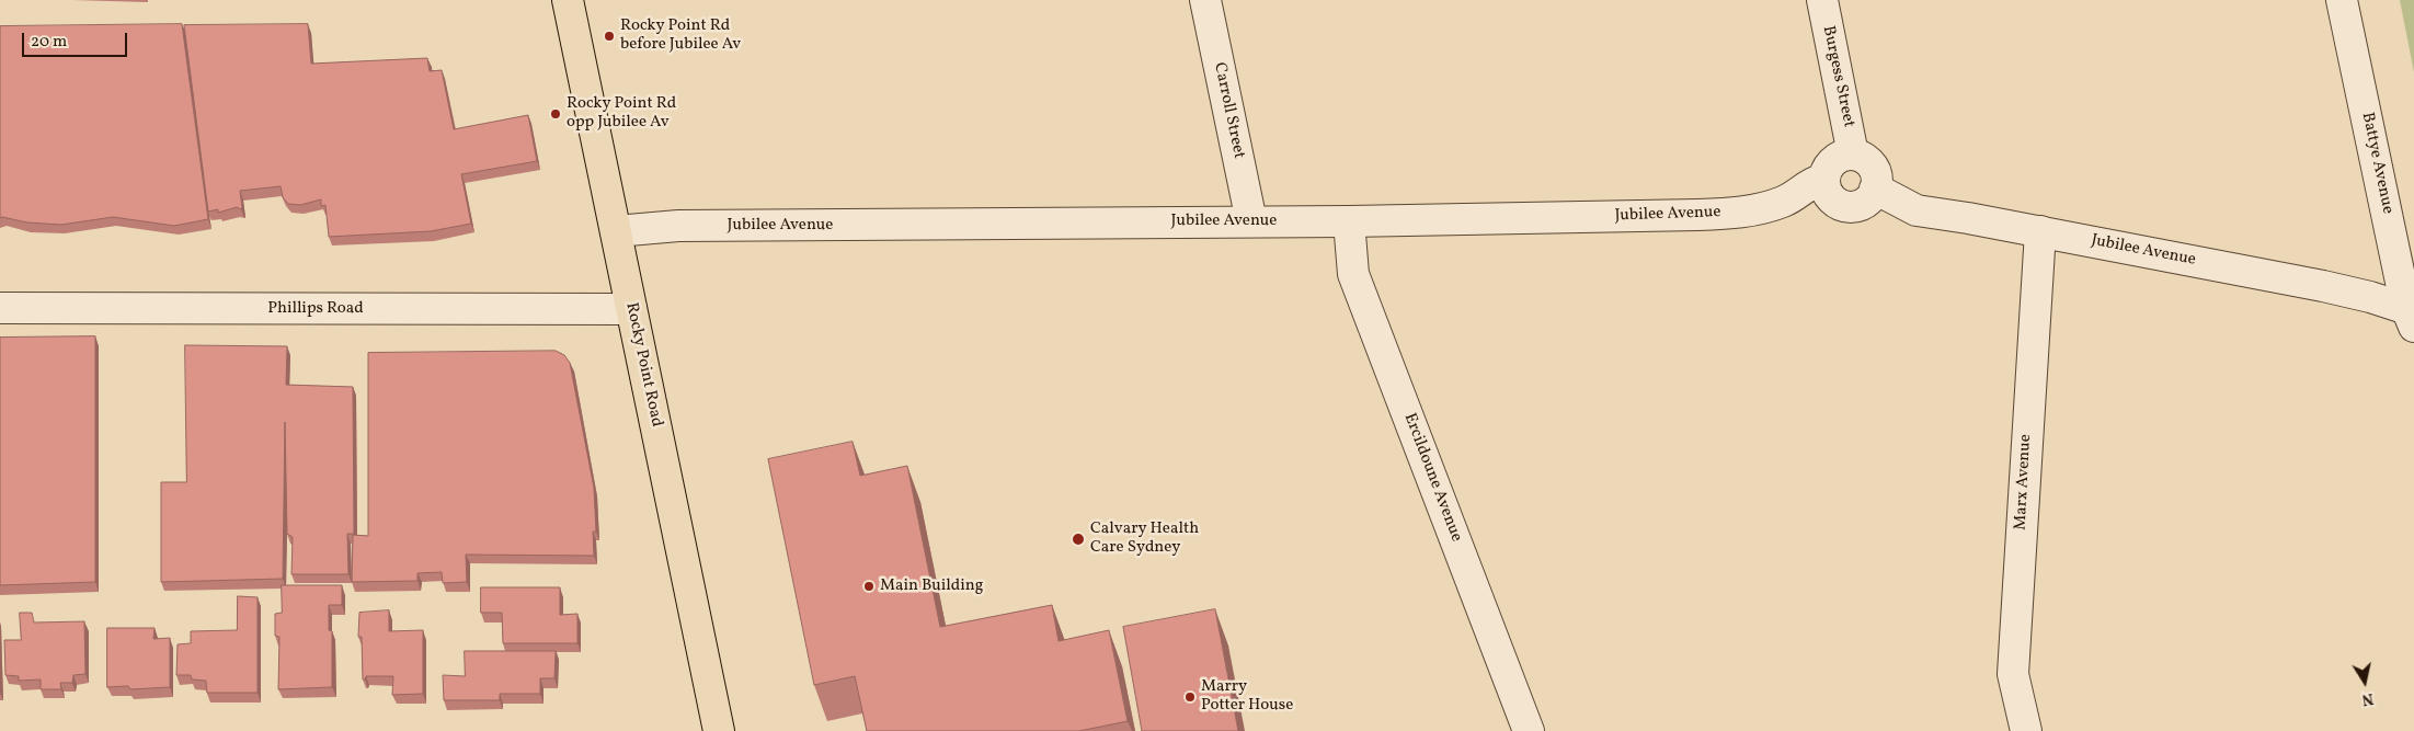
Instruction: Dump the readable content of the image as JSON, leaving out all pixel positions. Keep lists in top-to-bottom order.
{
  "streets": {
    "main road": ["Rocky Point Road"],
    "street": [
      "Burgess Street",
      "Carroll Street",
      "Battye Avenue",
      "Jubilee Avenue",
      "Phillips Road",
      "Ercildoune Avenue",
      "Marx Avenue"
    ]
  },
  "crossings": [
    ["Burgess Street", "Jubilee Avenue"],
    ["Carroll Street", "Jubilee Avenue"],
    ["Battye Avenue", "Jubilee Avenue"],
    ["Jubilee Avenue", "Rocky Point Road"],
    ["Jubilee Avenue", "Ercildoune Avenue"],
    ["Jubilee Avenue", "Marx Avenue"],
    ["Phillips Road", "Rocky Point Road"]
  ],
  "places": [
    "Rocky Point Rd before Jubilee Av",
    "Rocky Point Rd opp Jubilee Av",
    "Calvary Health Care Sydney",
    "Main Building",
    "Marry Potter House"
  ],
  "scale_bar": "20 m",
  "north": "bottom"
}
